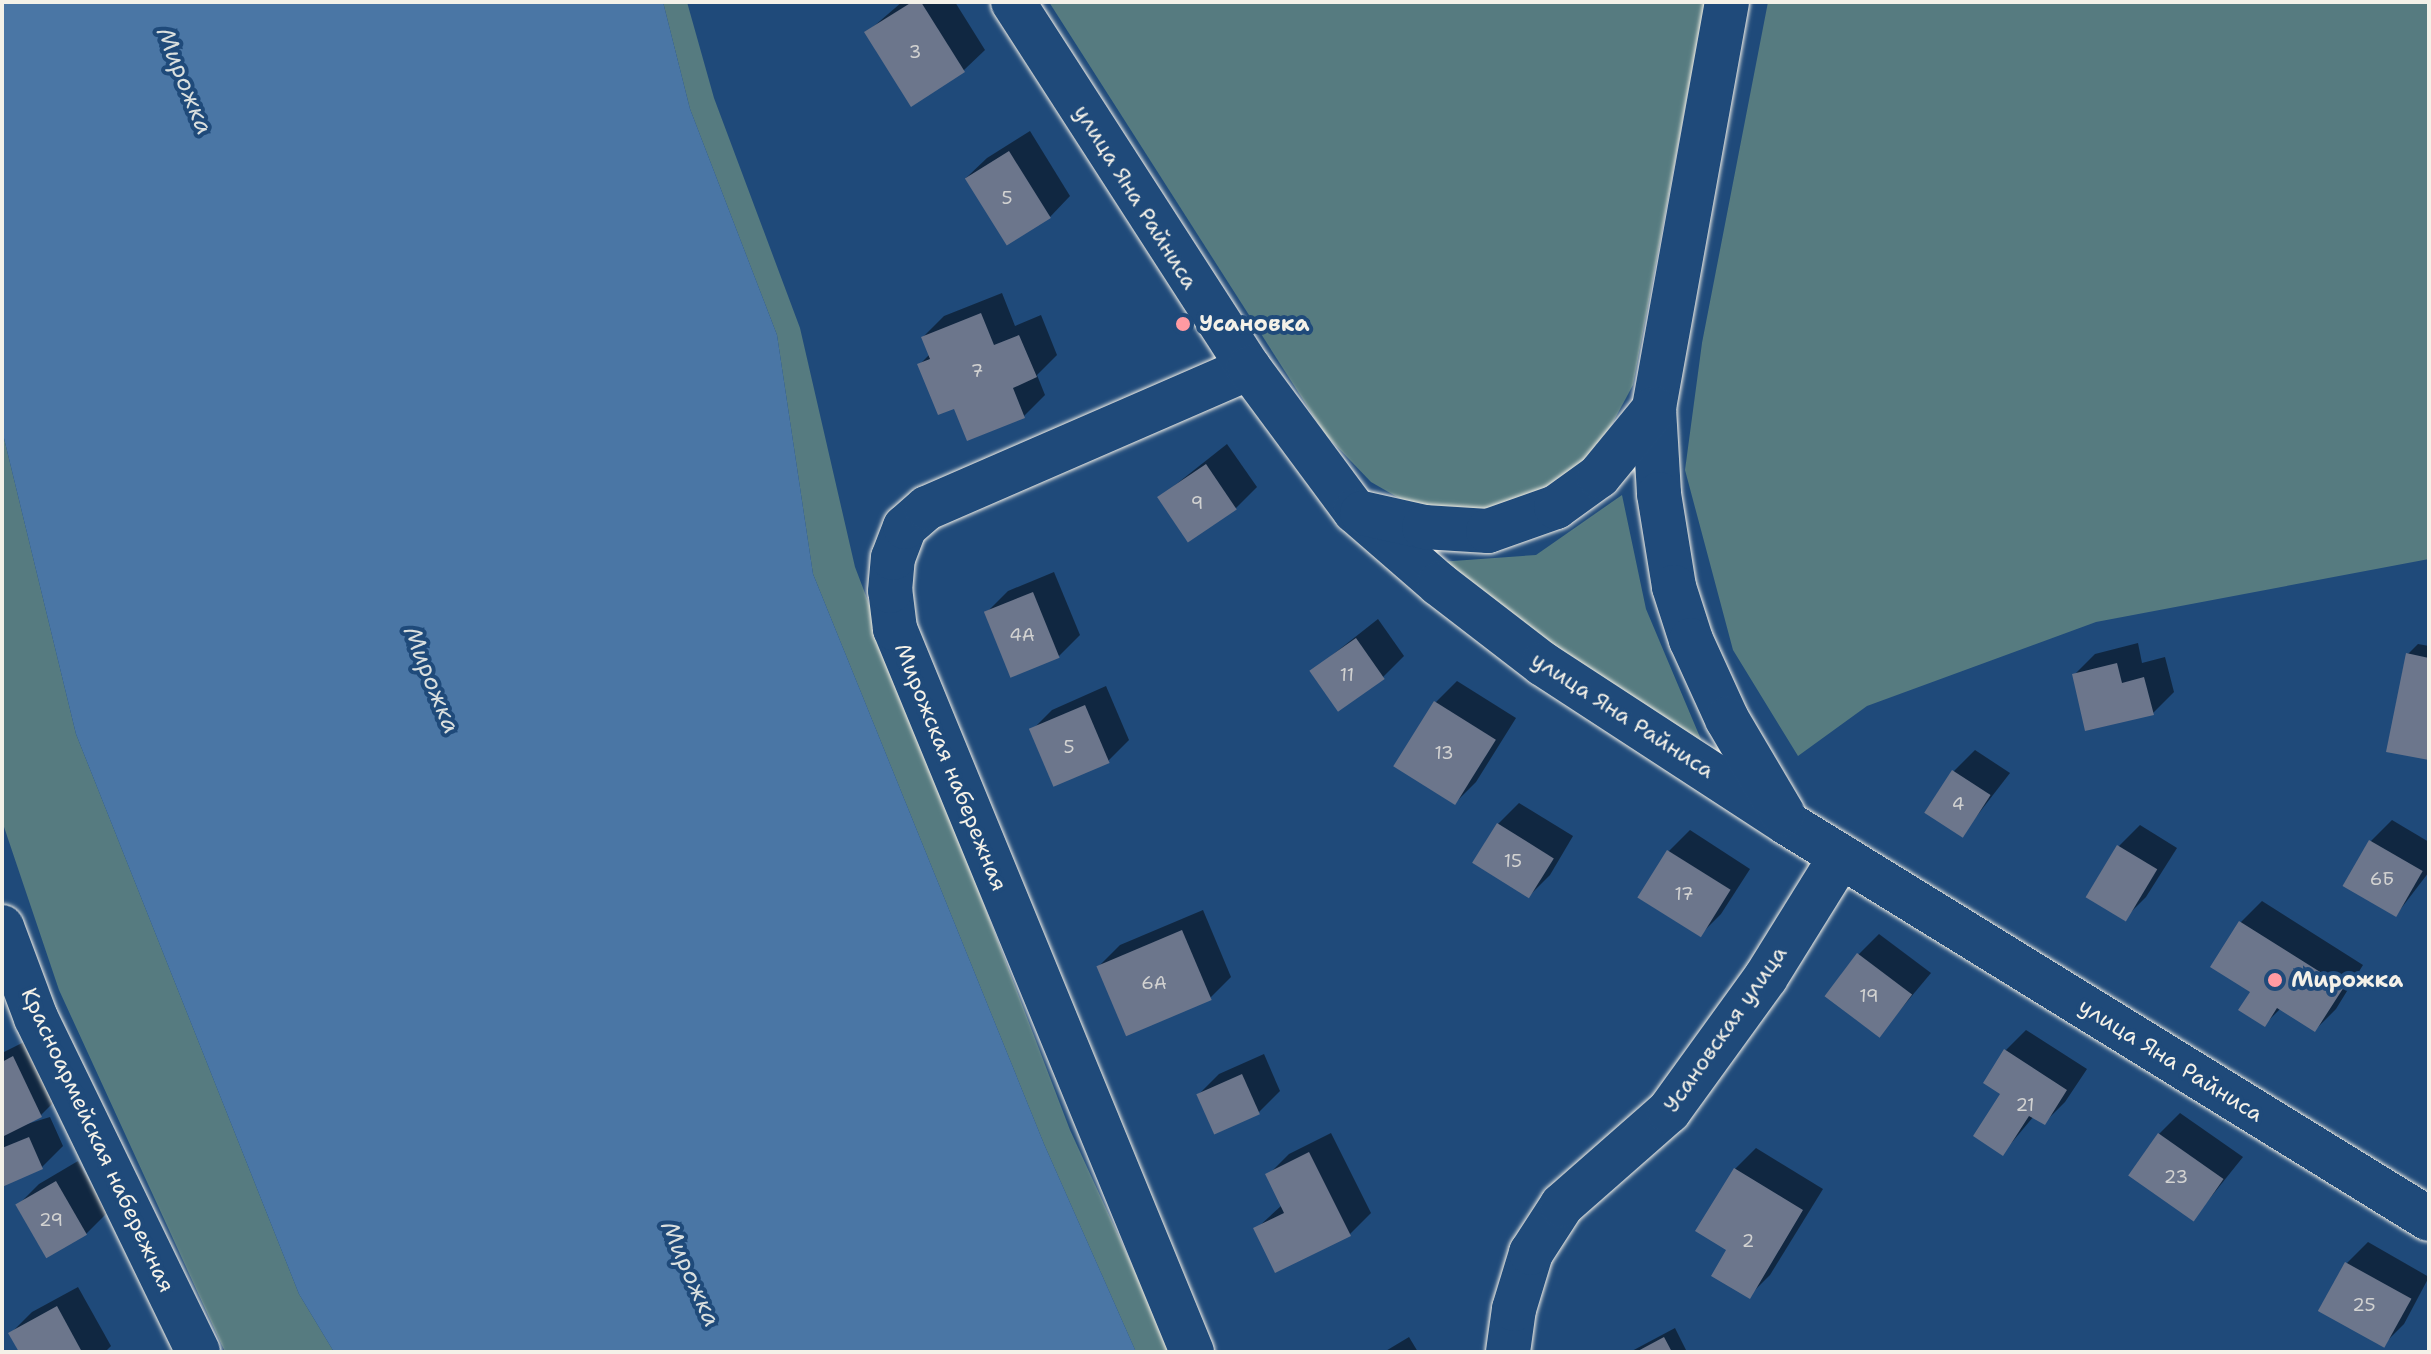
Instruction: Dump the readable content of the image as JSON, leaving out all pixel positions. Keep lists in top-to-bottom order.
{
  "streets": {
    "street": [
      "улица Яна Райниса",
      "Мирожская набережная",
      "Усановская улица",
      "Красноармейская набережная"
    ]
  },
  "crossings": [
    ["улица Яна Райниса", "Мирожская набережная"],
    ["улица Яна Райниса", "Усановская улица"]
  ],
  "water": ["Мирожка"],
  "places": ["Усановка", "Мирожка"],
  "house_numbers": [
    "3",
    "5",
    "7",
    "9",
    "4А",
    "11",
    "5",
    "13",
    "4",
    "15",
    "6Б",
    "17",
    "6А",
    "19",
    "21",
    "23",
    "29",
    "2",
    "25"
  ]
}
